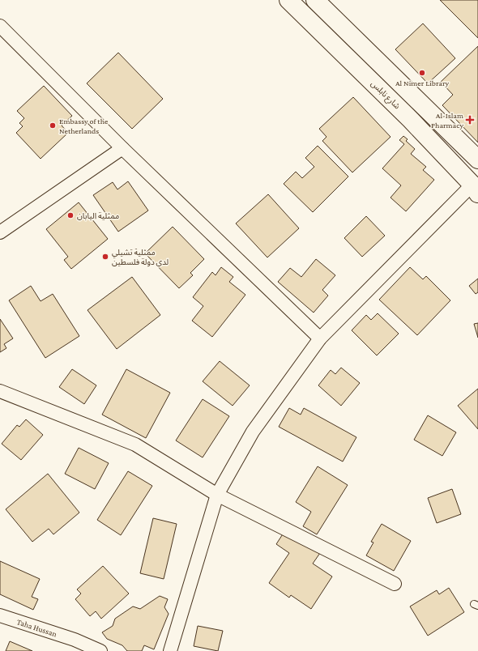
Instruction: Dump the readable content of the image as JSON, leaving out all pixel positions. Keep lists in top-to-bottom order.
{
  "streets": {
    "main road": ["شارع نابلس"],
    "street": ["Taha Hussan"]
  },
  "places": {
    "other": [
      "Al Nimer Library",
      "Embassy of the Netherlands",
      "ممثلية اليابان",
      "ممثلية تشيلي لدى دولة فلسطين"
    ],
    "health": ["Al-Islam Pharmacy"]
  }
}
